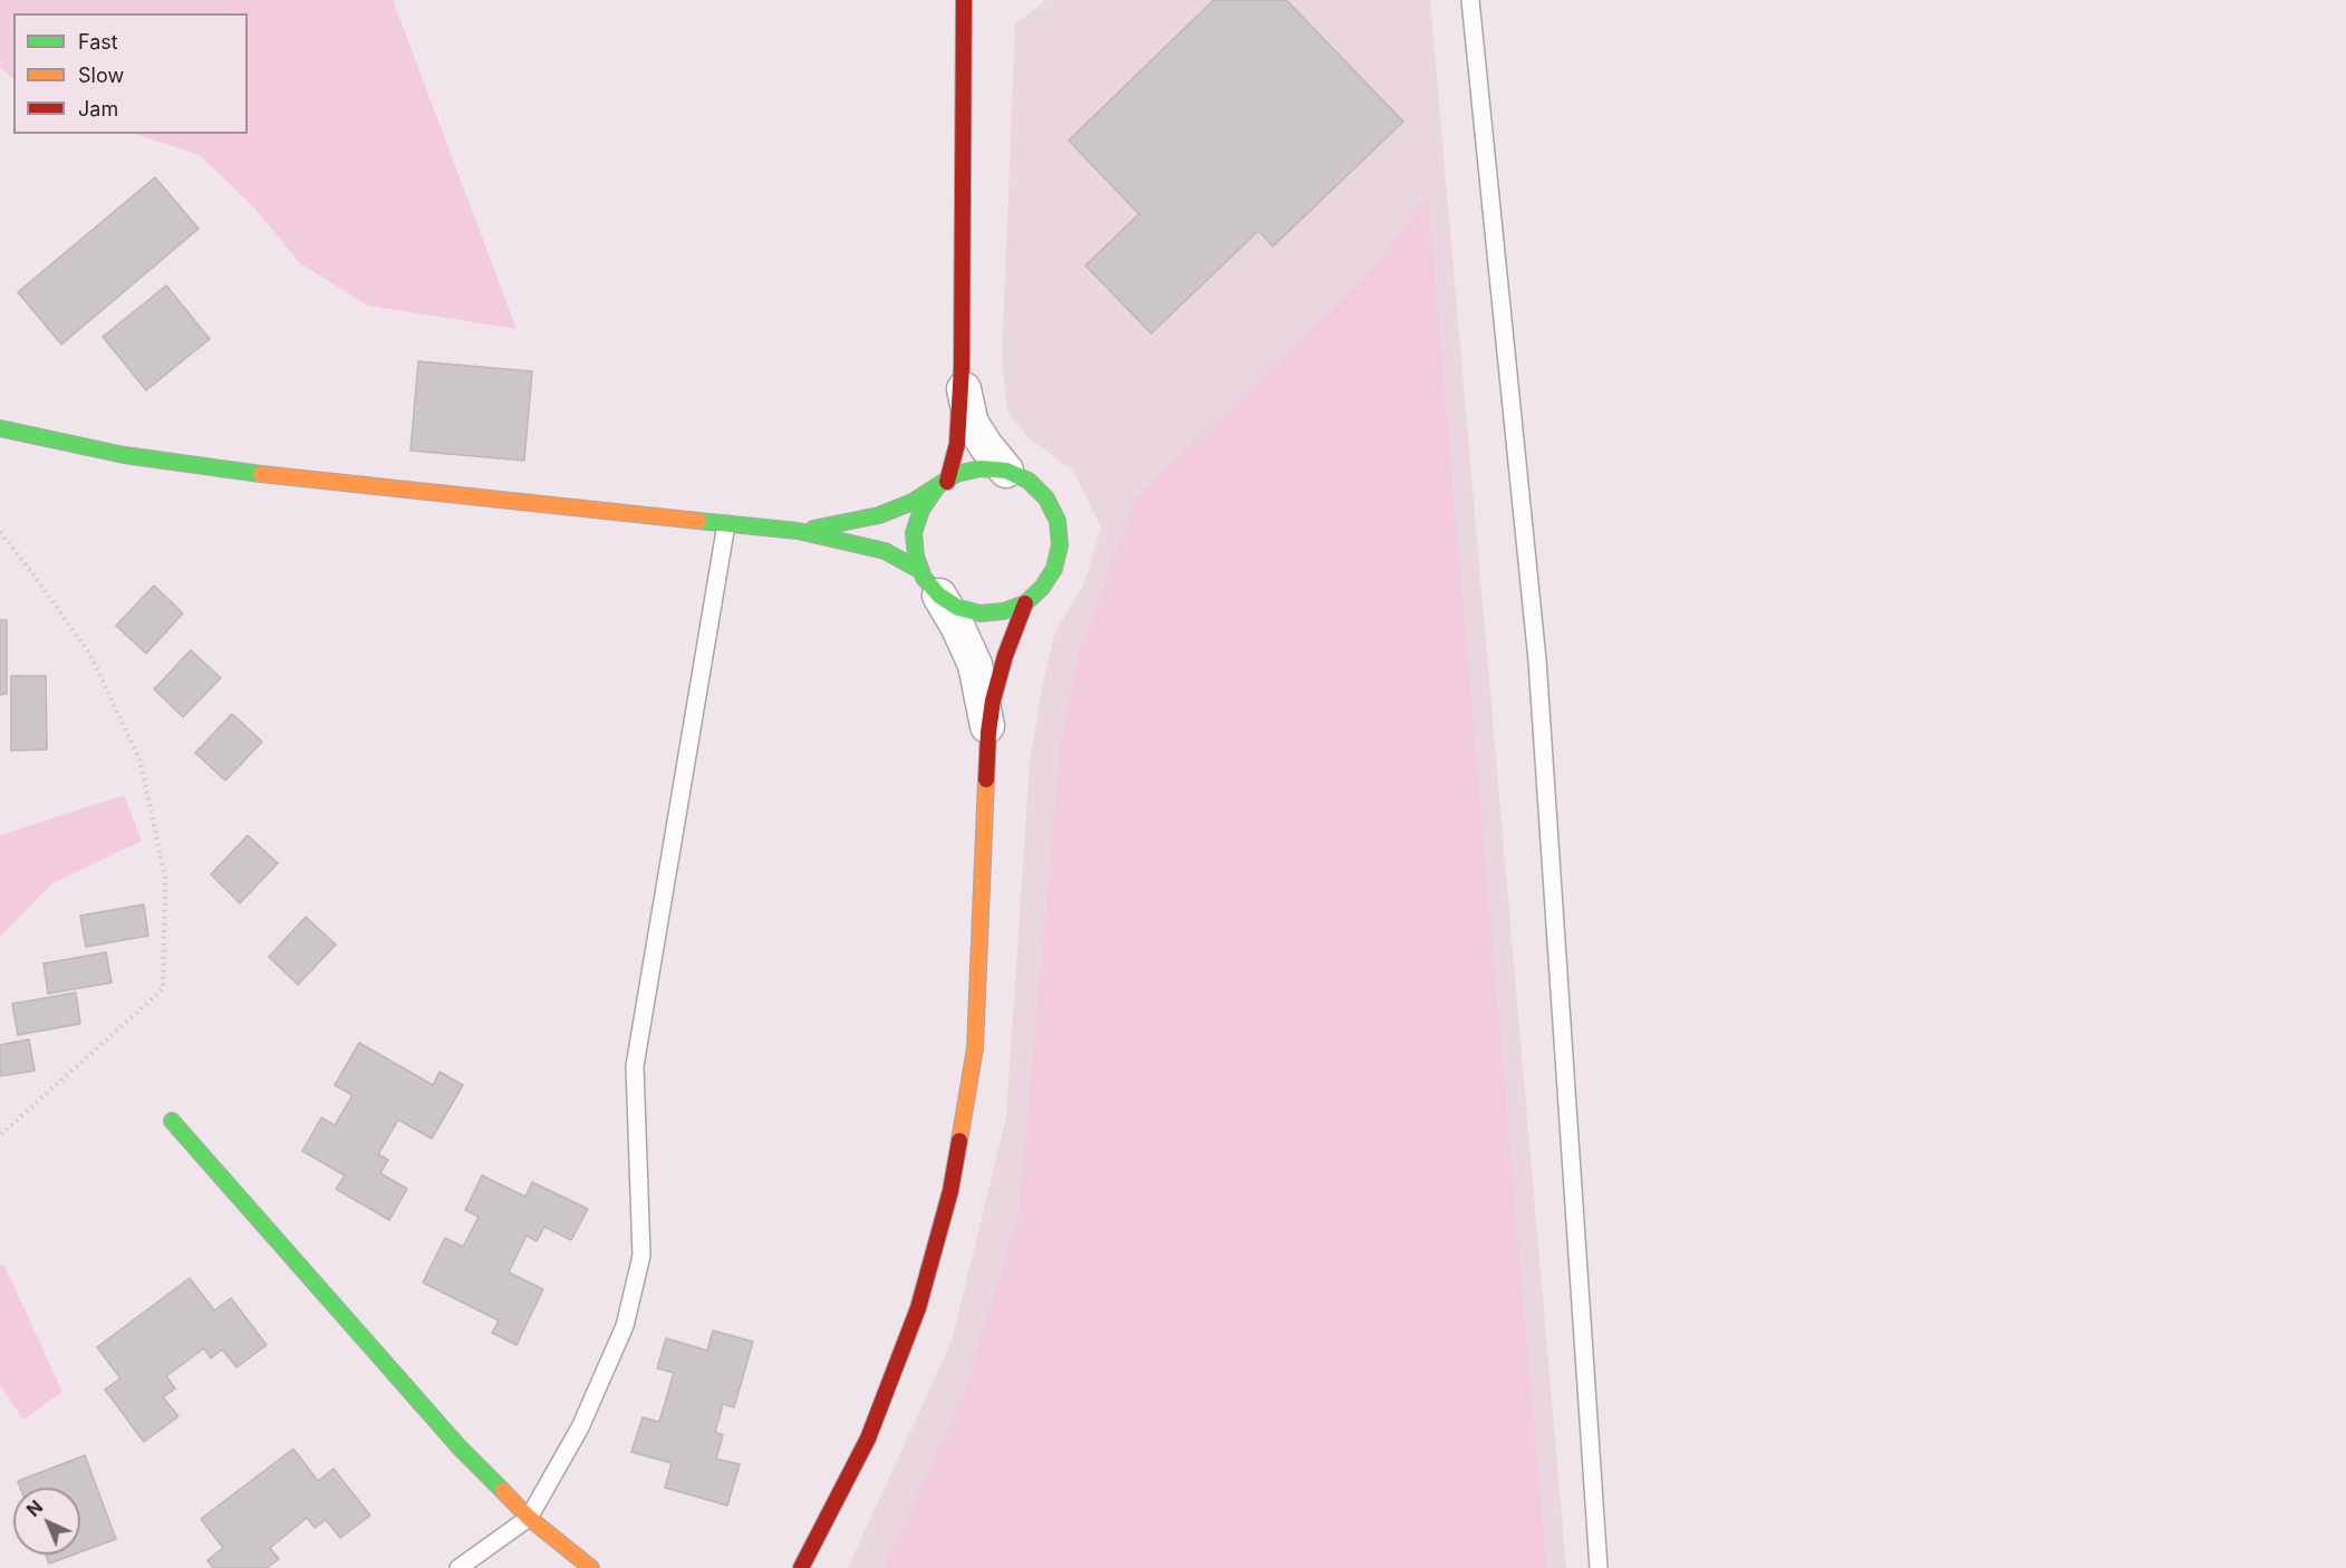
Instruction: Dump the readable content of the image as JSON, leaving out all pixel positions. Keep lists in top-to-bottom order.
{
  "legend": ["Fast", "Slow", "Jam"],
  "north": "top left"
}
